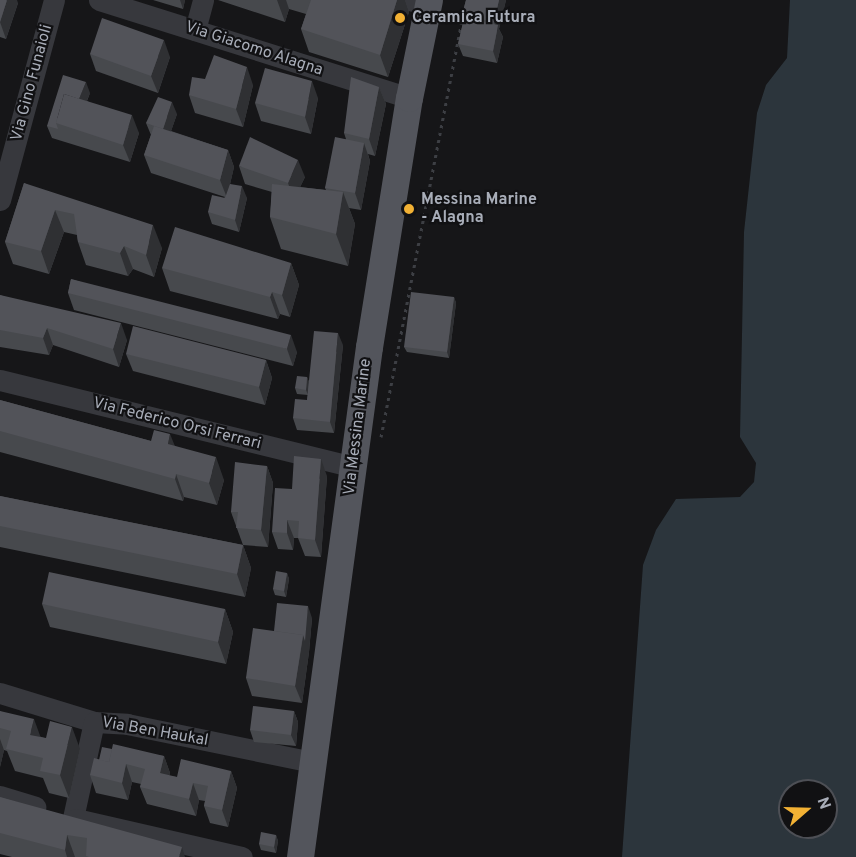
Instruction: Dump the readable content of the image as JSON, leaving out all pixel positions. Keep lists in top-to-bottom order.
{
  "streets": {
    "main road": ["Via Messina Marine"],
    "street": [
      "Via Giacomo Alagna",
      "Via Gino Funaioli",
      "Via Federico Orsi Ferrari",
      "Via Ben Haukal"
    ]
  },
  "crossings": [
    ["Via Giacomo Alagna", "Via Messina Marine"],
    ["Via Federico Orsi Ferrari", "Via Messina Marine"],
    ["Via Messina Marine", "Via Ben Haukal"]
  ],
  "places": ["Ceramica Futura", "Messina Marine - Alagna"],
  "north": "right"
}
